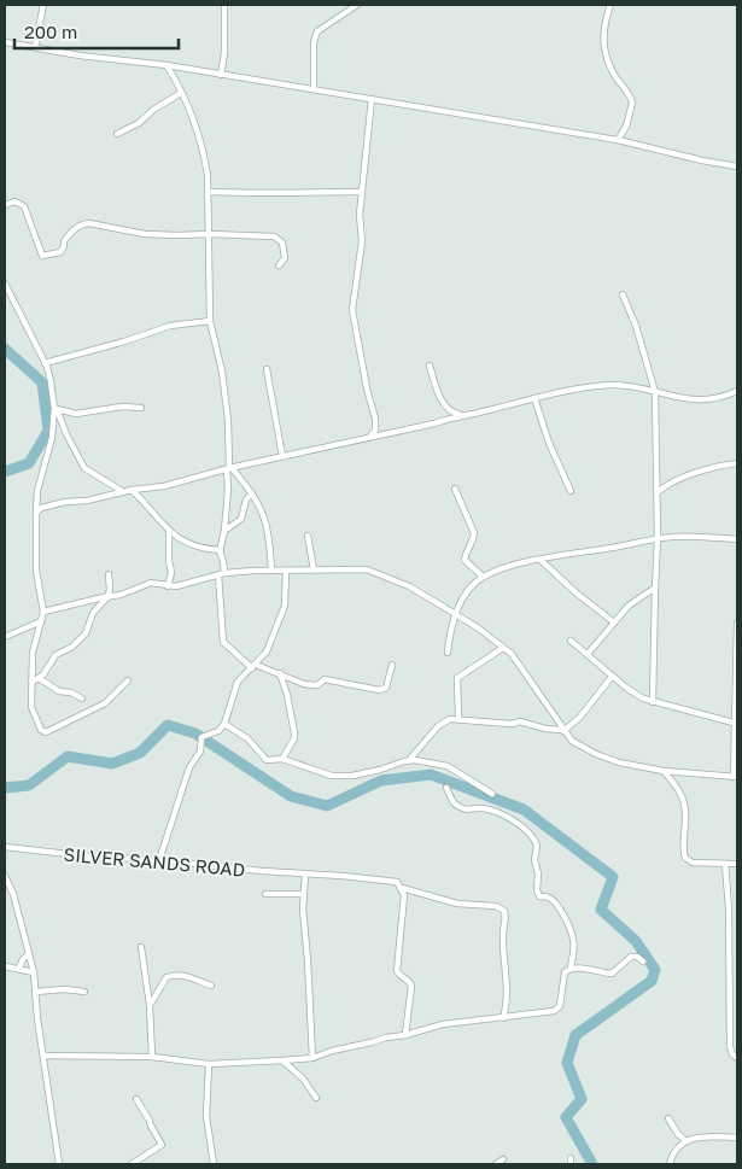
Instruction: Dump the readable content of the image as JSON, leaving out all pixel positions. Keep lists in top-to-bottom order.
{
  "streets": {
    "street": ["SILVER SANDS ROAD"]
  },
  "scale_bar": "200 m"
}
